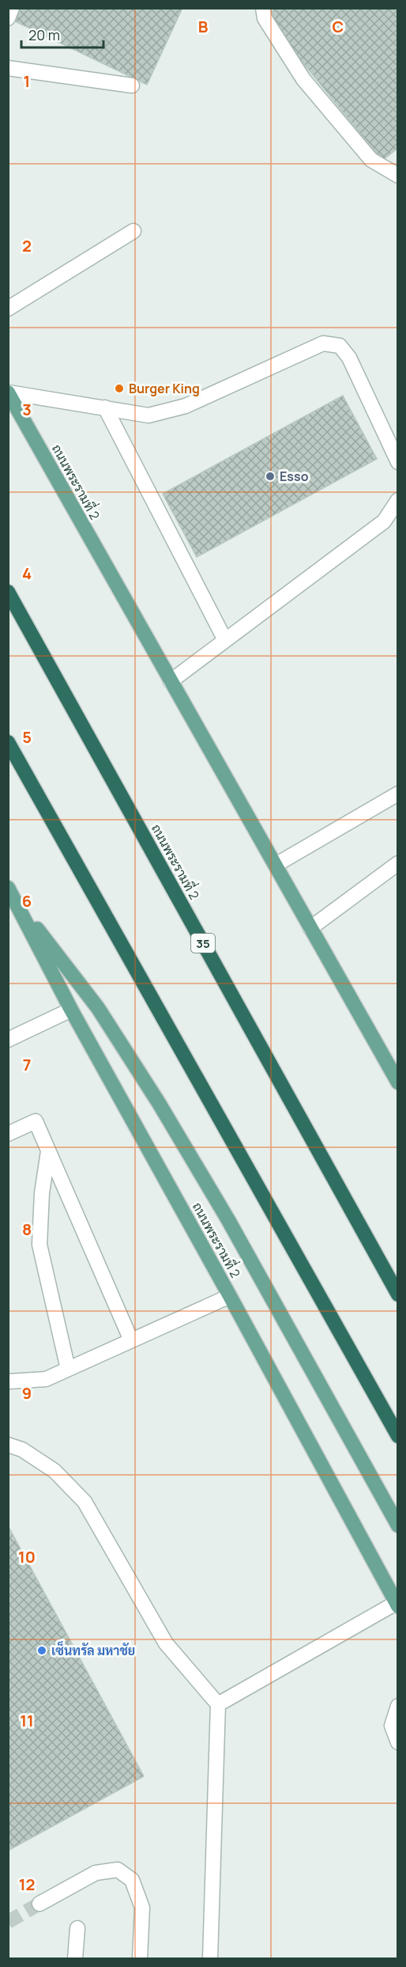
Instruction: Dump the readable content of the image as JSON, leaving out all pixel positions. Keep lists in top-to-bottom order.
{
  "streets": {
    "highway": ["ถนนพระรามที่ 2", "35"]
  },
  "places": ["Burger King", "Esso", "เซ็นทรัล มหาชัย"],
  "scale_bar": "20 m",
  "grid": {
    "columns": ["B", "C"],
    "rows": [
      "1",
      "2",
      "3",
      "4",
      "5",
      "6",
      "7",
      "8",
      "9",
      "10",
      "11",
      "12"
    ]
  }
}
